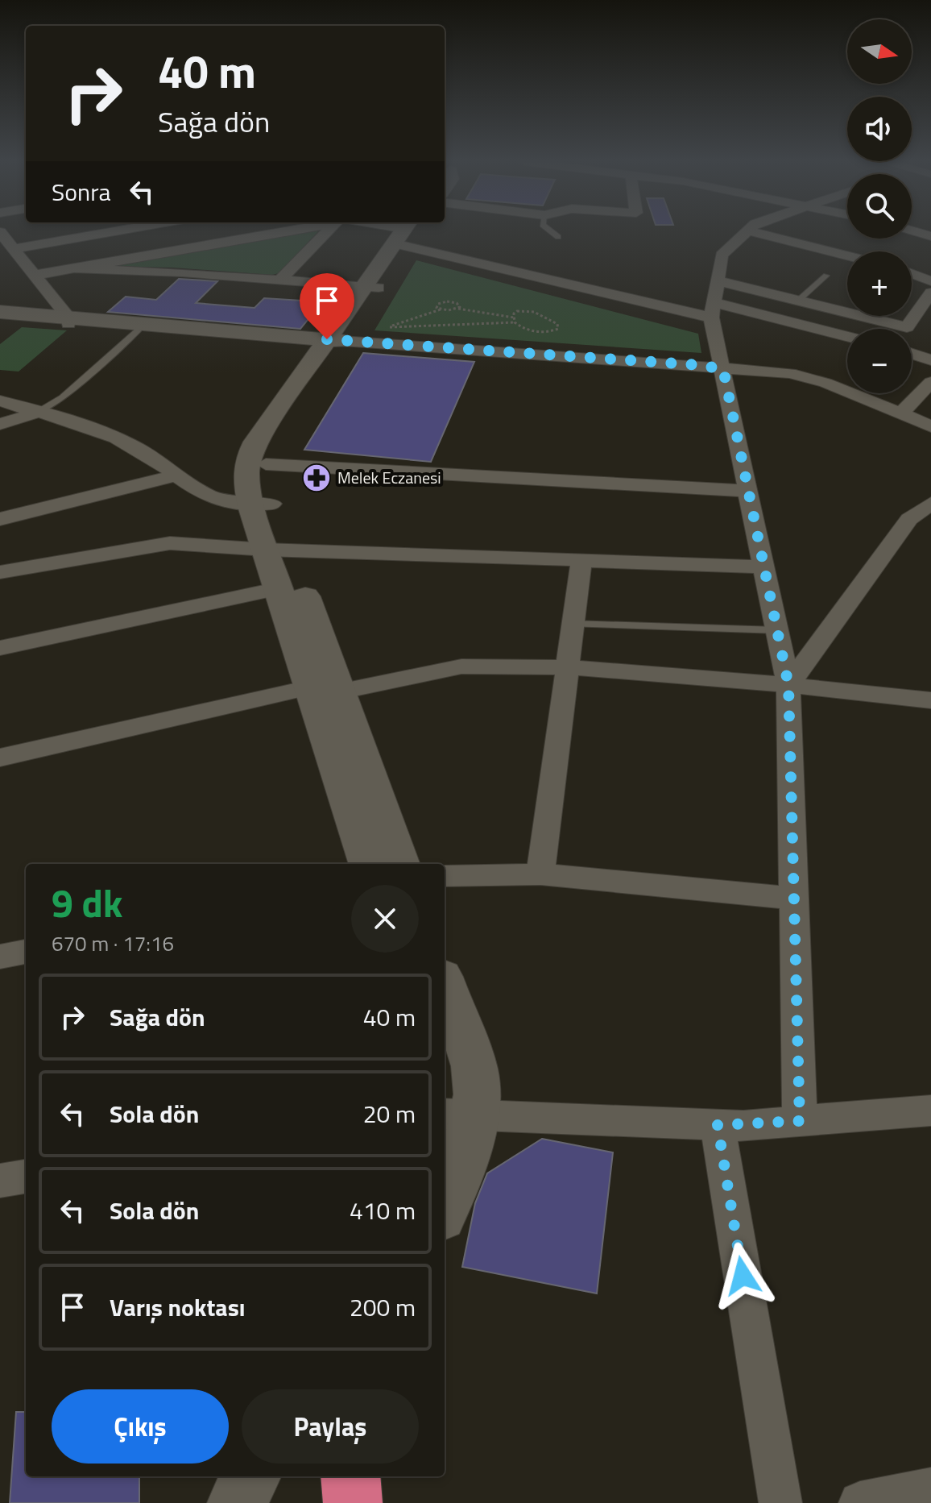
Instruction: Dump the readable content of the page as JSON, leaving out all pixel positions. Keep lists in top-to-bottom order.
{
  "places": {
    "pharmacy": ["Melek Eczanesi"]
  },
  "north": "right",
  "page": {
    "map_buttons": ["+", "−"],
    "turn": ["40 m", "Sağa dön"],
    "then": "Sonra",
    "heading": ["9 dk", "670 m · 17:16"],
    "list": [
      {
        "name": "Sağa dön",
        "value": "40 m"
      },
      {
        "name": "Sola dön",
        "value": "20 m"
      },
      {
        "name": "Sola dön",
        "value": "410 m"
      },
      {
        "name": "Varış noktası",
        "value": "200 m"
      }
    ],
    "buttons": ["Çıkış", "Paylaş"]
  }
}
